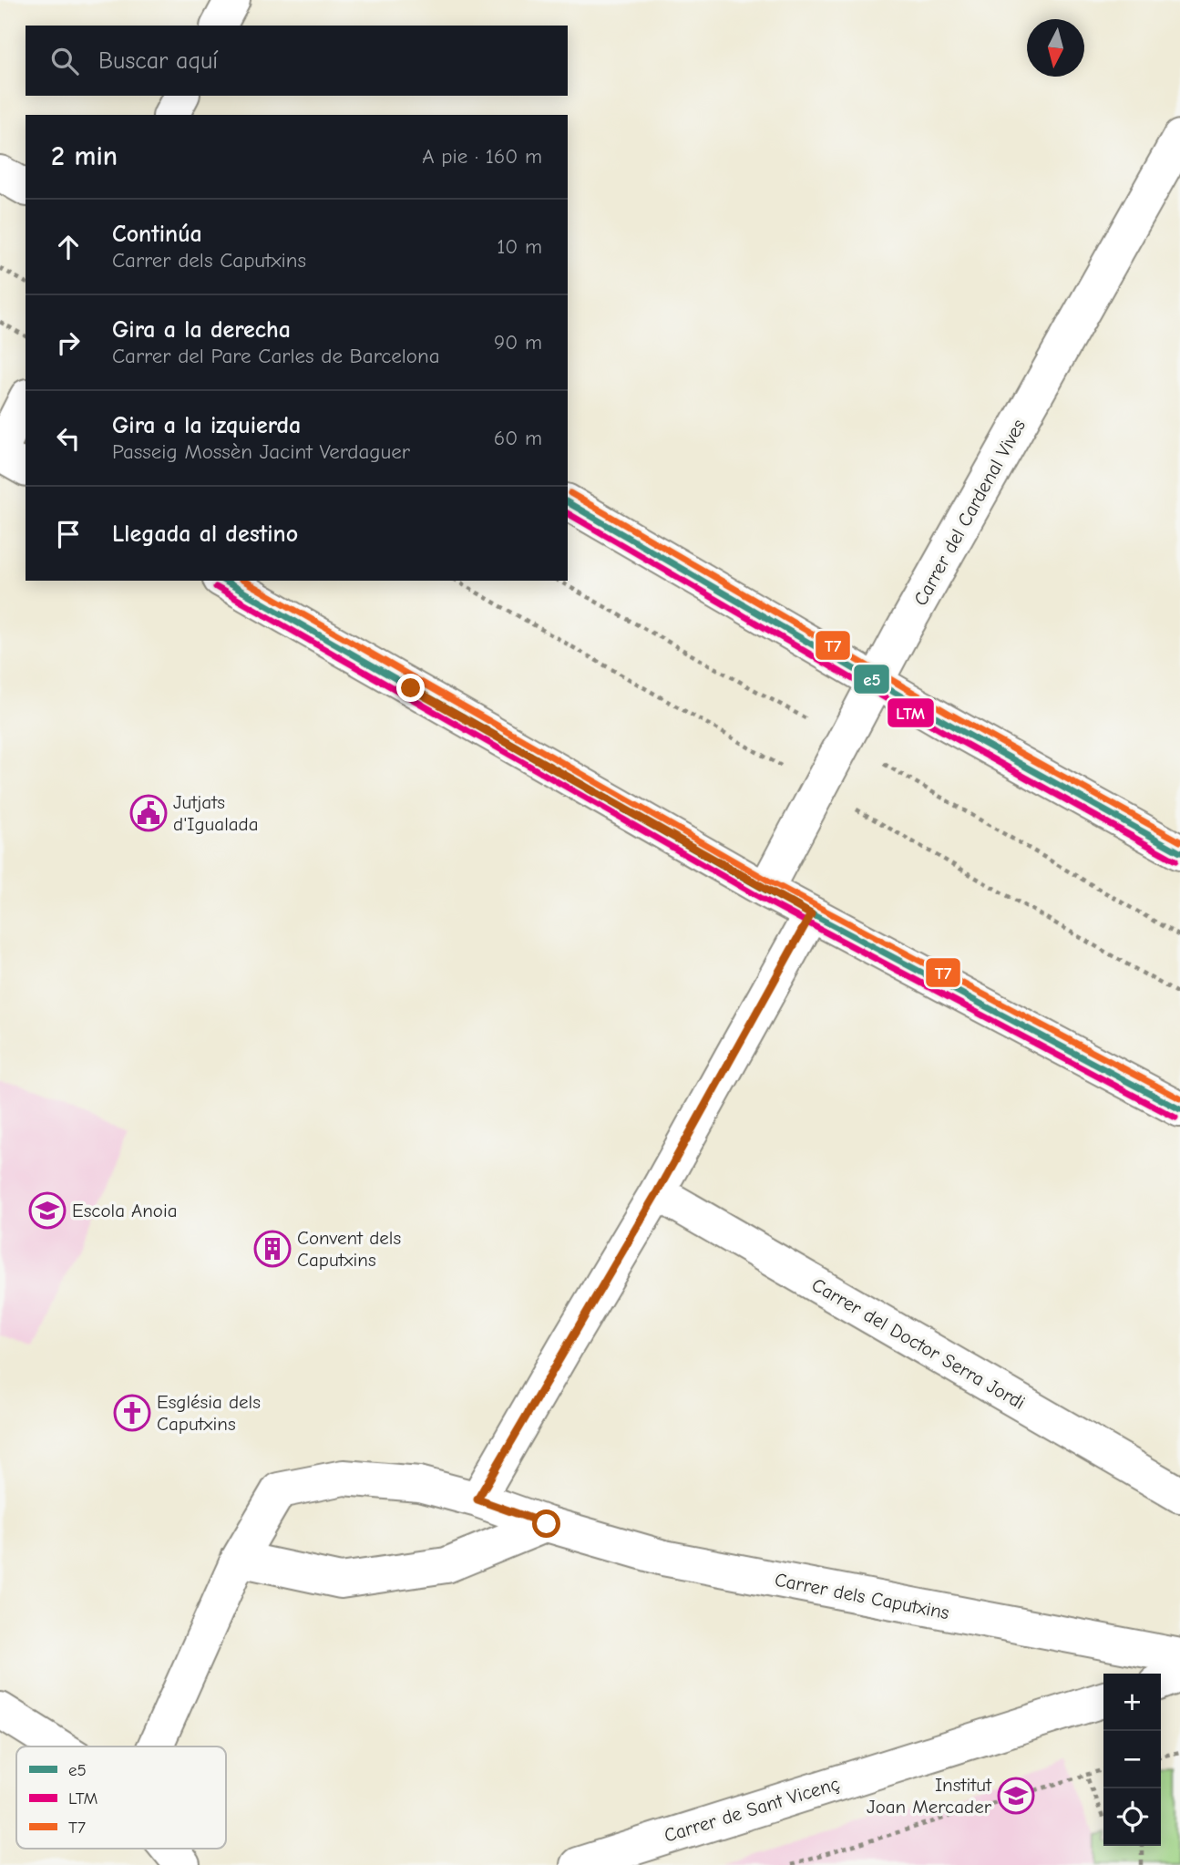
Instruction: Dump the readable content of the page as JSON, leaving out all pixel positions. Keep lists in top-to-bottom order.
{
  "streets": {
    "street": [
      "Carrer del Cardenal Vives",
      "Carrer del Doctor Serra Jordi",
      "Carrer dels Caputxins",
      "Carrer de Sant Vicenç"
    ]
  },
  "places": {
    "public building": ["Jutjats d'Igualada"],
    "school or university": ["Escola Anoia", "Institut Joan Mercader"],
    "building": ["Convent dels Caputxins"],
    "church": ["Església dels Caputxins"]
  },
  "lines": ["transit line T7", "transit line e5", "transit line LTM"],
  "legend": ["e5", "LTM", "T7"],
  "north": "bottom",
  "page": {
    "search": "Buscar aquí",
    "heading": ["2 min", "A pie · 160 m"],
    "list": [
      ["Continúa", "Carrer dels Caputxins", "10 m"],
      ["Gira a la derecha", "Carrer del Pare Carles de Barcelona", "90 m"],
      ["Gira a la izquierda", "Passeig Mossèn Jacint Verdaguer", "60 m"],
      "Llegada al destino"
    ],
    "map_buttons": ["+", "−"]
  }
}
